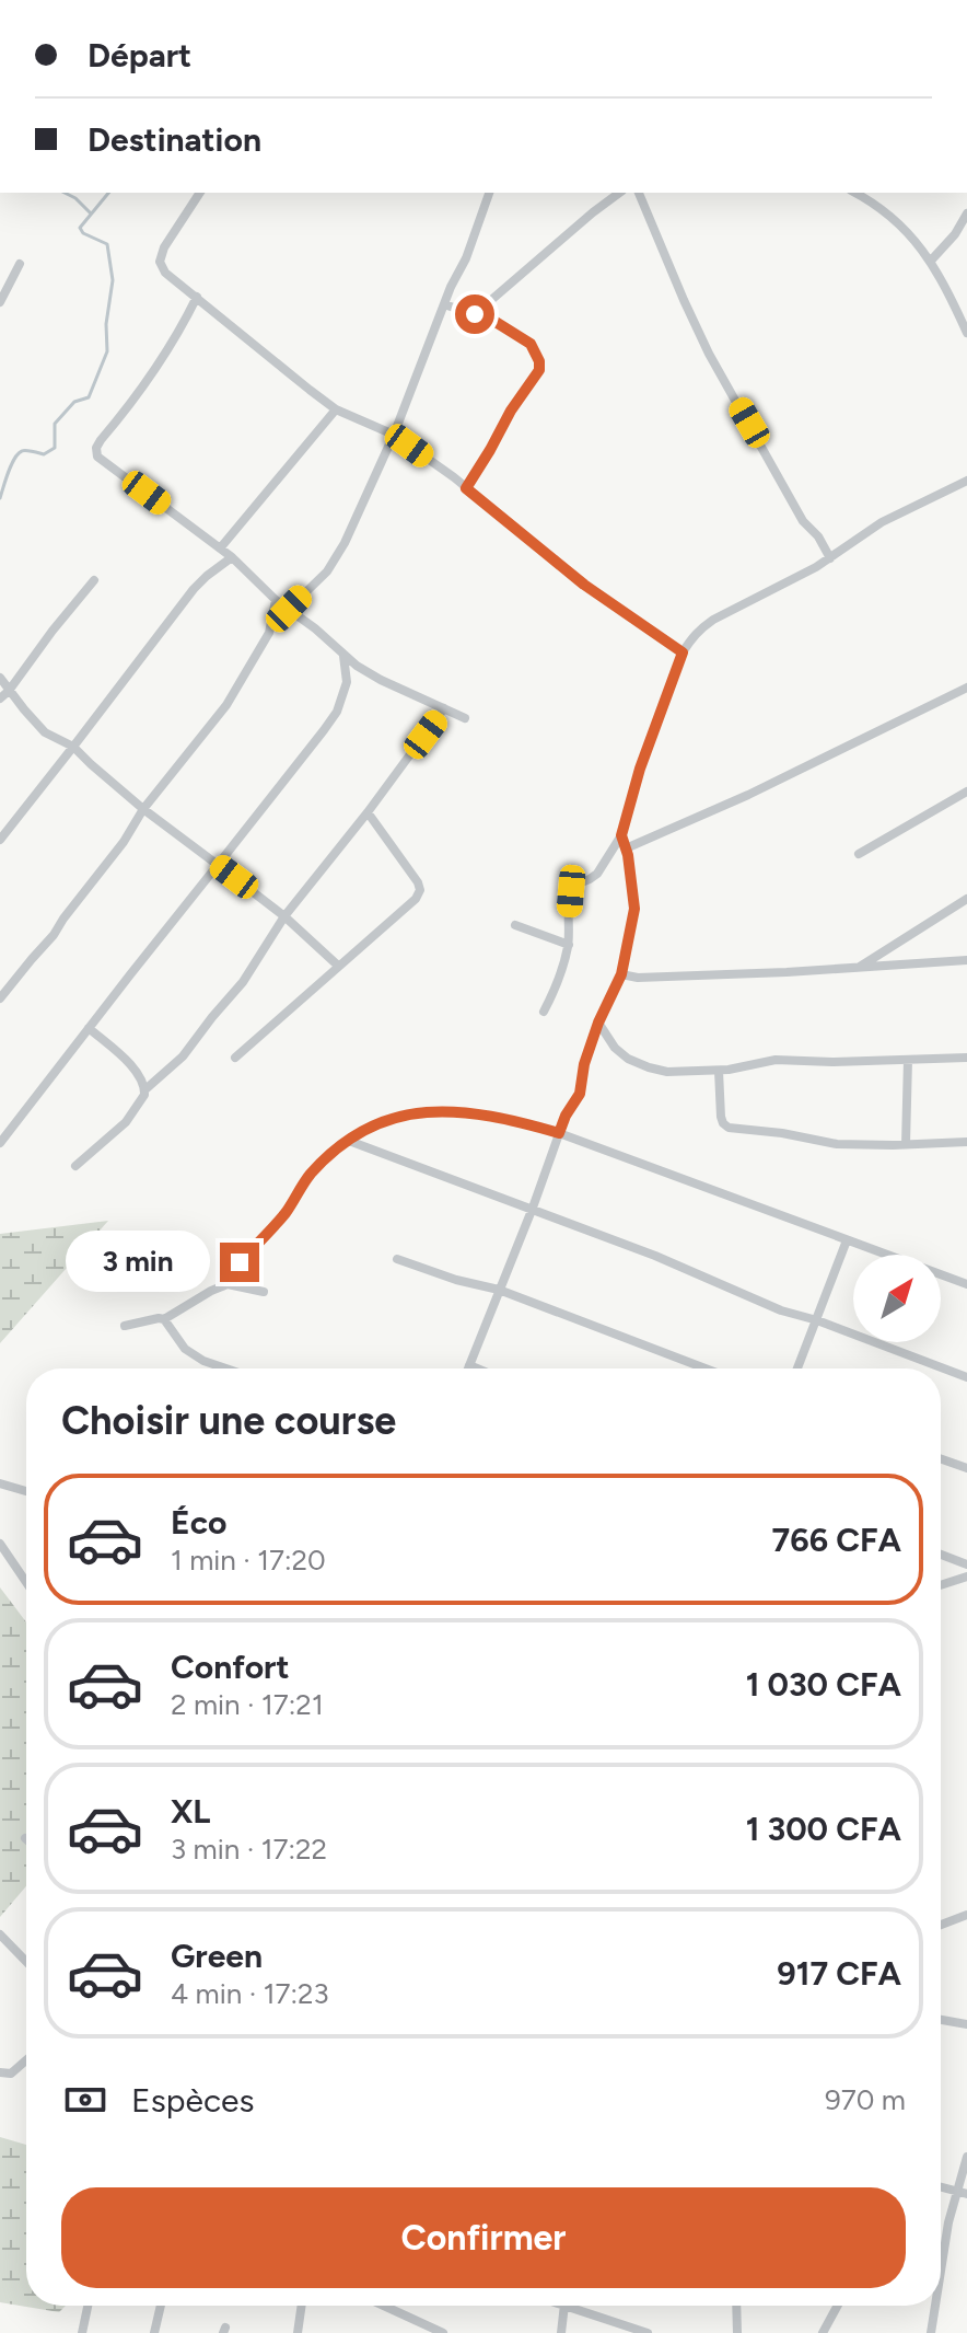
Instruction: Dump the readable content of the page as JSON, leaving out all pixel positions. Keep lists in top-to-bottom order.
{
  "north": "top right",
  "page": {
    "banner": ["Départ", "Destination"],
    "bubble": "3 min",
    "heading": "Choisir une course",
    "list": [
      {
        "name": "Éco",
        "note": "1 min · 17:20",
        "value": "766 CFA"
      },
      {
        "name": "Confort",
        "note": "2 min · 17:21",
        "value": "1 030 CFA"
      },
      {
        "name": "XL",
        "note": "3 min · 17:22",
        "value": "1 300 CFA"
      },
      {
        "name": "Green",
        "note": "4 min · 17:23",
        "value": "917 CFA"
      }
    ],
    "pay": ["Espèces", "970 m"],
    "buttons": "Confirmer"
  }
}
